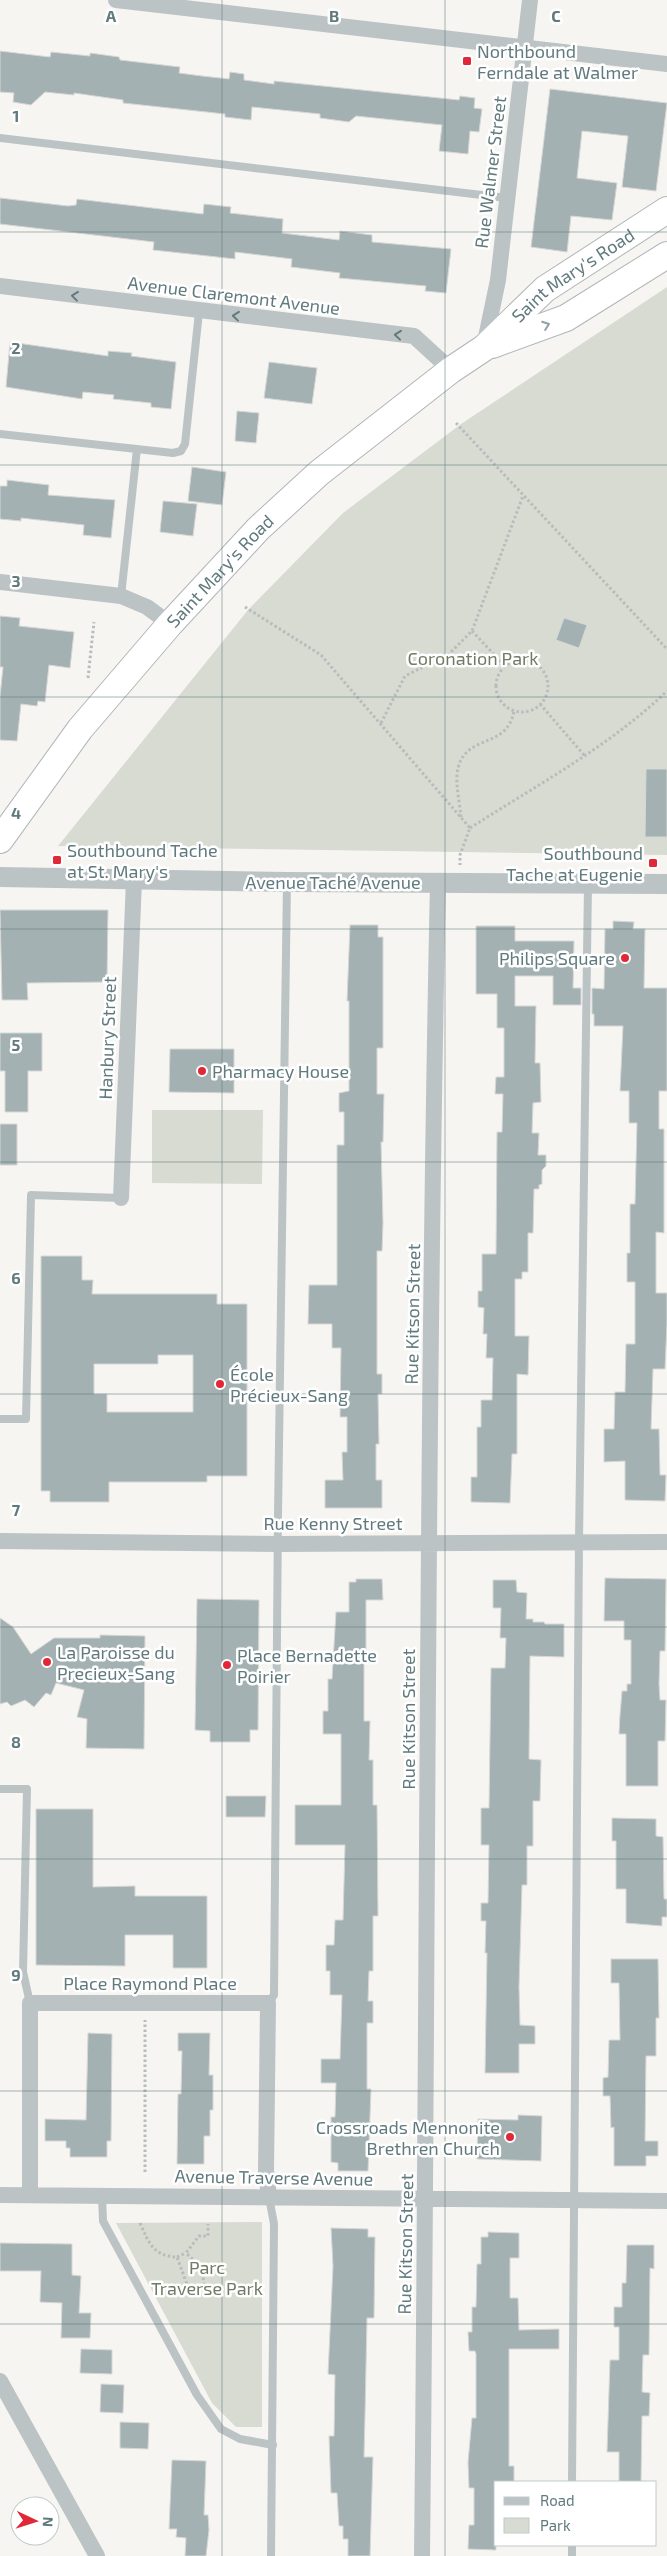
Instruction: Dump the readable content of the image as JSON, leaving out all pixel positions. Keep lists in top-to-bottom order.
{
  "streets": {
    "highway": ["Saint Mary's Road"],
    "street": [
      "Rue Walmer Street",
      "Avenue Claremont Avenue",
      "Avenue Taché Avenue",
      "Hanbury Street",
      "Rue Kitson Street",
      "Rue Kenny Street",
      "Place Raymond Place",
      "Avenue Traverse Avenue"
    ]
  },
  "crossings": [
    ["Rue Walmer Street", "Saint Mary's Road"],
    ["Saint Mary's Road", "Avenue Claremont Avenue"],
    ["Avenue Taché Avenue", "Hanbury Street"],
    ["Avenue Taché Avenue", "Rue Kitson Street"],
    ["Rue Kitson Street", "Rue Kenny Street"],
    ["Rue Kitson Street", "Avenue Traverse Avenue"]
  ],
  "one_way": ["Avenue Claremont Avenue"],
  "parks": ["Coronation Park", "Parc Traverse Park"],
  "places": {
    "transit": ["Northbound Ferndale at Walmer", "Southbound Tache at St. Mary's", "Southbound Tache at Eugenie"],
    "other": [
      "Philips Square",
      "Pharmacy House",
      "École Précieux-Sang",
      "La Paroisse du Precieux-Sang",
      "Place Bernadette Poirier",
      "Crossroads Mennonite Brethren Church"
    ]
  },
  "legend": ["Road", "Park"],
  "north": "right",
  "grid": {
    "columns": ["A", "B", "C"],
    "rows": [
      "1",
      "2",
      "3",
      "4",
      "5",
      "6",
      "7",
      "8",
      "9"
    ]
  }
}
